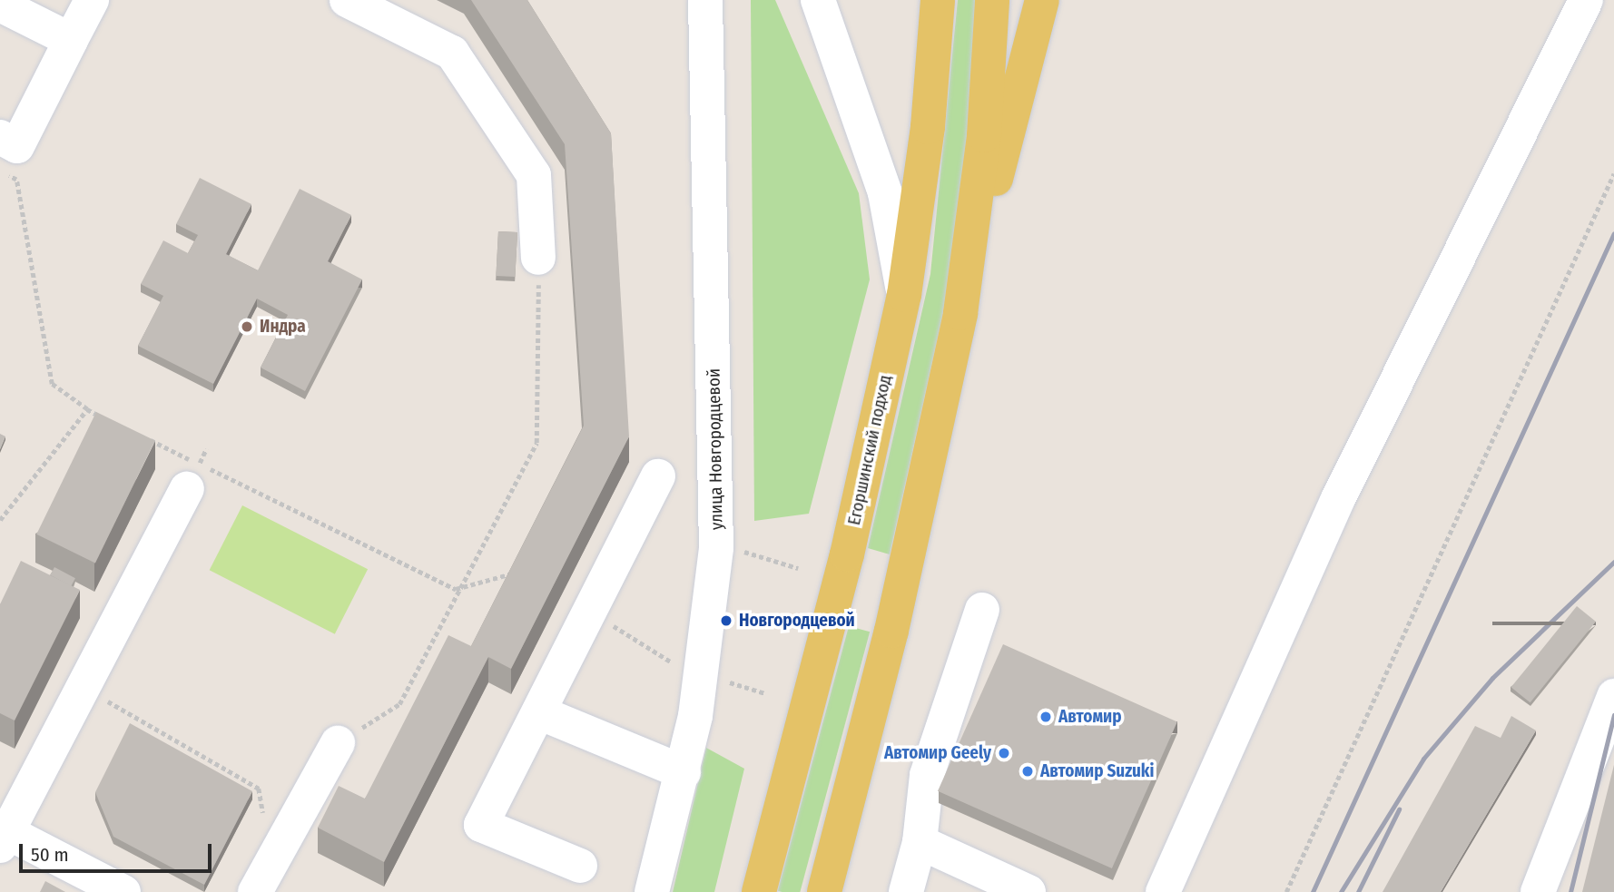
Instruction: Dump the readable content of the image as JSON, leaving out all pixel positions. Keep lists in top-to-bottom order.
{
  "streets": {
    "main road": ["Егоршинский подход"],
    "street": ["улица Новгородцевой"]
  },
  "places": [
    "Индра",
    "Новгородцевой",
    "Автомир",
    "Автомир Geely",
    "Автомир Suzuki"
  ],
  "scale_bar": "50 m"
}
